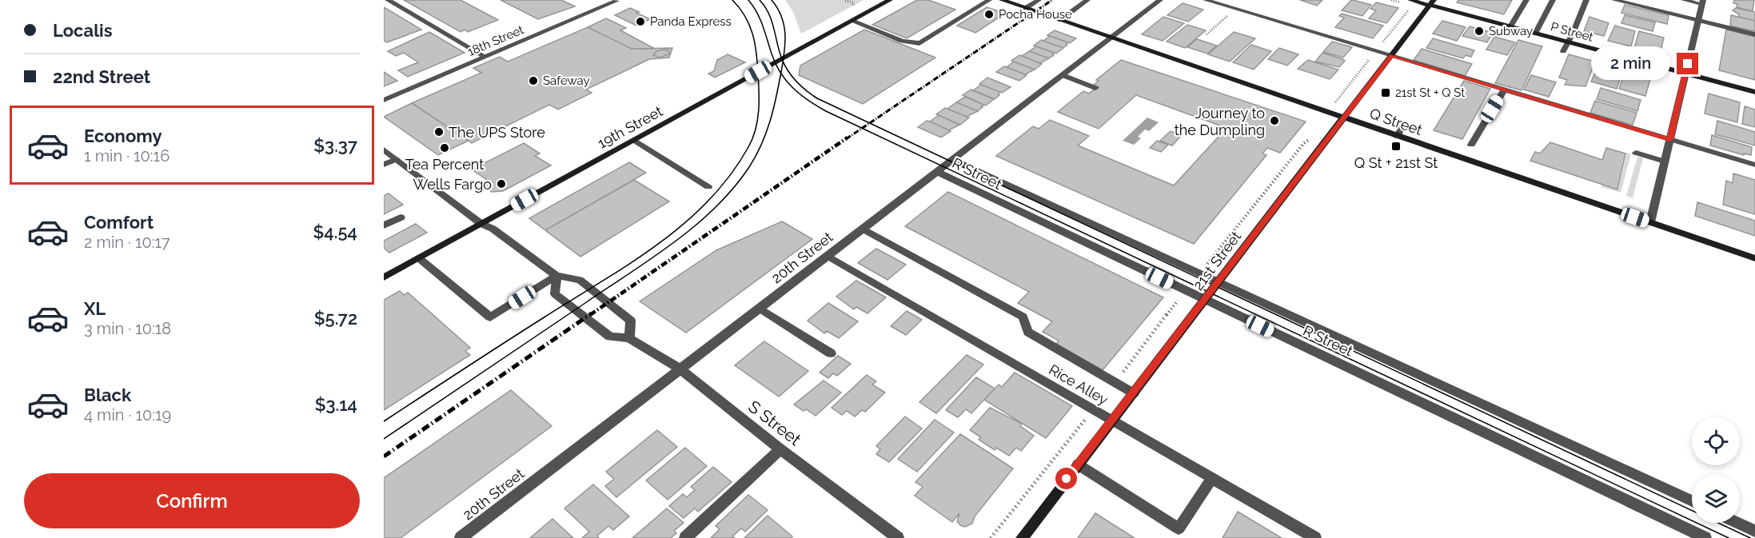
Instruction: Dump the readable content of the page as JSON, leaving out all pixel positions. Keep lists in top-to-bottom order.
{
  "streets": {
    "main road": [
      "P Street",
      "Q Street",
      "19th Street",
      "21st Street"
    ],
    "street": [
      "18th Street",
      "R Street",
      "20th Street",
      "Rice Alley",
      "S Street"
    ]
  },
  "crossings": [
    ["P Street", "21st Street"],
    ["Q Street", "20th Street"],
    ["Q Street", "21st Street"],
    ["R Street", "20th Street"],
    ["R Street", "21st Street"],
    ["20th Street", "Rice Alley"],
    ["20th Street", "S Street"],
    ["21st Street", "Rice Alley"]
  ],
  "places": {
    "other": [
      "Pocha House",
      "Panda Express",
      "Subway",
      "Safeway",
      "Journey to the Dumpling",
      "The UPS Store",
      "Tea Percent",
      "Wells Fargo"
    ],
    "transit": ["21st St + Q St", "Q St + 21st St"]
  },
  "page": {
    "banner": ["Localis", "22nd Street"],
    "bubble": "2 min",
    "list": [
      {
        "name": "Economy",
        "note": "1 min · 10:16",
        "value": "$3.37"
      },
      {
        "name": "Comfort",
        "note": "2 min · 10:17",
        "value": "$4.54"
      },
      {
        "name": "XL",
        "note": "3 min · 10:18",
        "value": "$5.72"
      },
      {
        "name": "Black",
        "note": "4 min · 10:19",
        "value": "$3.14"
      }
    ],
    "buttons": "Confirm"
  }
}
